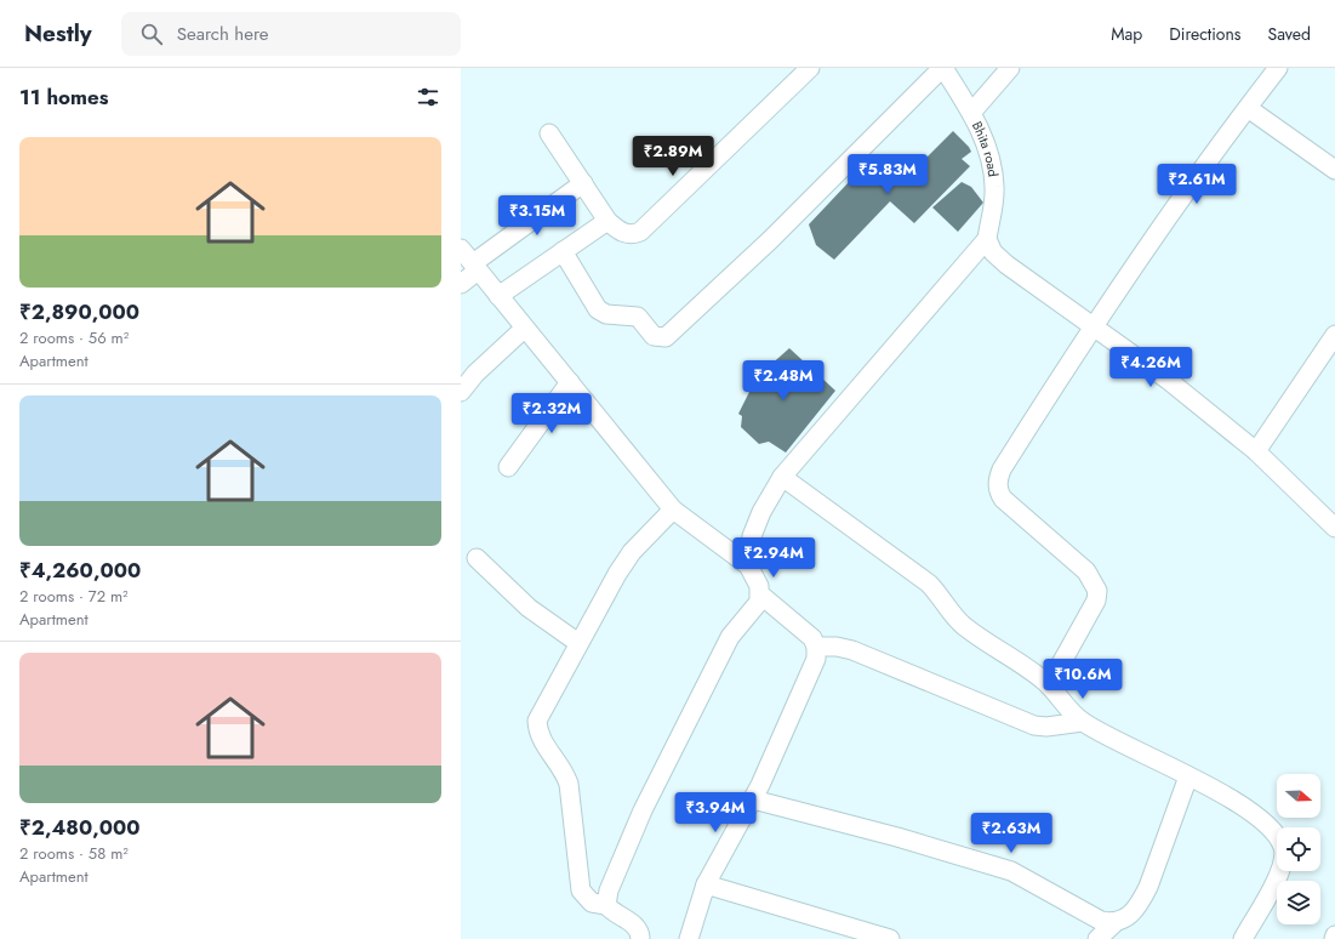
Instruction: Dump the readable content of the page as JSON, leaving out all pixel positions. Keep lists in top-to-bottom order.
{
  "streets": {
    "street": ["Bhita road"]
  },
  "north": "right",
  "page": {
    "header": "Nestly",
    "search": "Search here",
    "nav": ["Map", "Directions", "Saved"],
    "heading": "11 homes",
    "list": [
      {
        "name": "₹2,890,000",
        "note": "2 rooms · 56 m² · Apartment"
      },
      {
        "name": "₹4,260,000",
        "note": "2 rooms · 72 m² · Apartment"
      },
      {
        "name": "₹2,480,000",
        "note": "2 rooms · 58 m² · Apartment"
      }
    ],
    "price": [
      "₹2.89M",
      "₹5.83M",
      "₹2.61M",
      "₹3.15M",
      "₹4.26M",
      "₹2.48M",
      "₹2.32M",
      "₹2.94M",
      "₹10.6M",
      "₹3.94M",
      "₹2.63M"
    ]
  }
}
